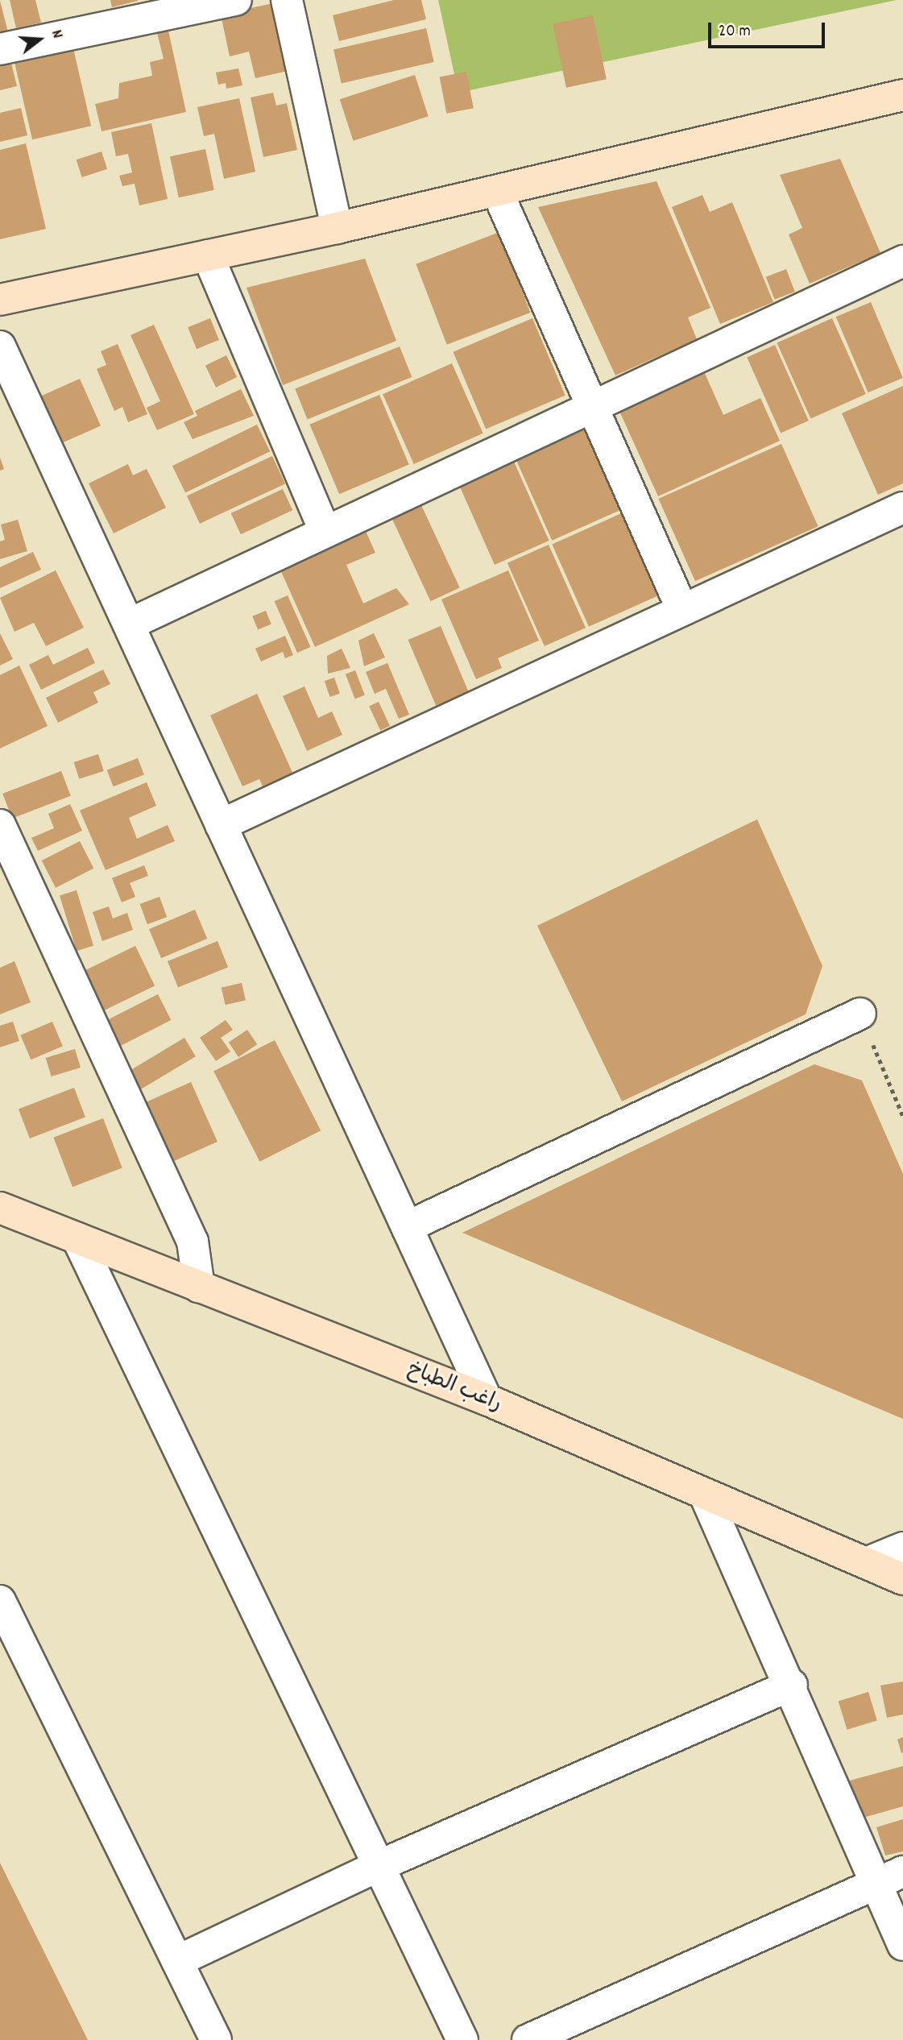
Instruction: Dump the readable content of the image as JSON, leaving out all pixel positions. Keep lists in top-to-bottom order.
{
  "streets": {
    "main road": ["راغب الطباخ"]
  },
  "scale_bar": "20 m",
  "north": "right"
}
